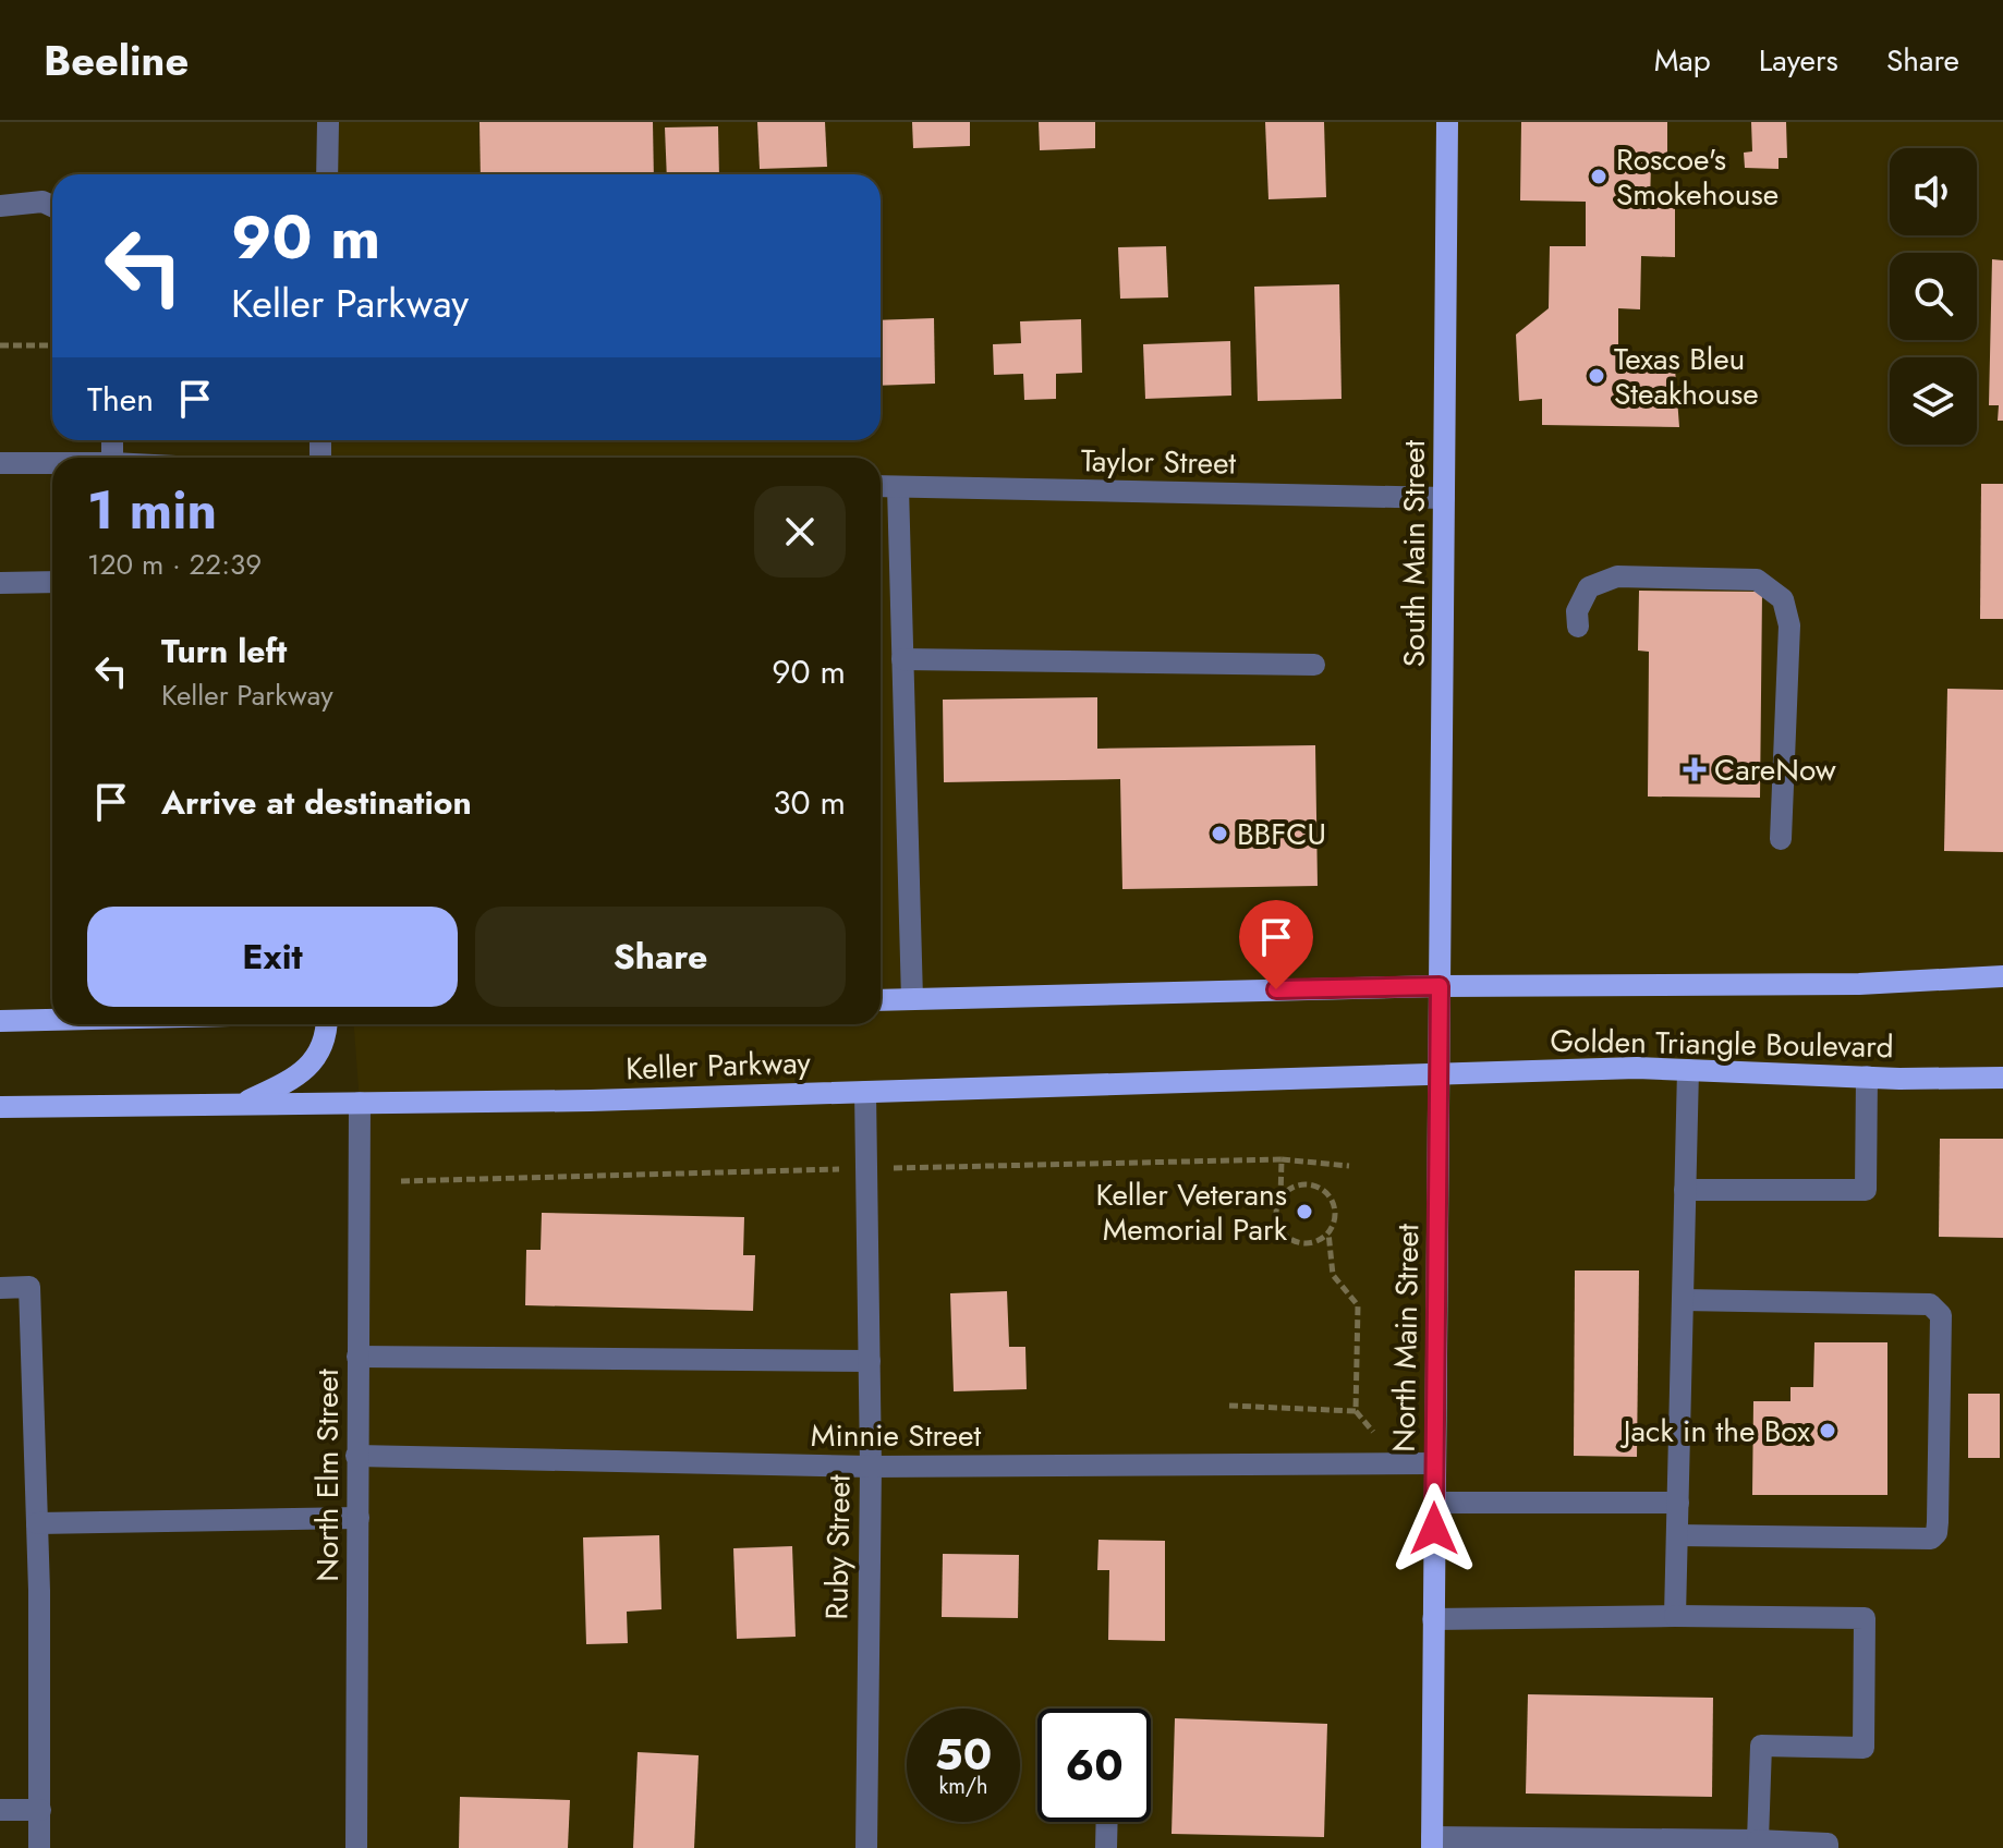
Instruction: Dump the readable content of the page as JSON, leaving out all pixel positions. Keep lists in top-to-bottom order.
{
  "streets": {
    "main road": [
      "South Main Street",
      "Golden Triangle Boulevard",
      "Keller Parkway",
      "North Main Street"
    ],
    "street": [
      "Taylor Street",
      "Minnie Street",
      "North Elm Street",
      "Ruby Street"
    ]
  },
  "crossings": [
    ["Taylor Street", "South Main Street"],
    ["South Main Street", "Golden Triangle Boulevard"],
    ["South Main Street", "North Main Street"],
    ["Golden Triangle Boulevard", "Keller Parkway"],
    ["Golden Triangle Boulevard", "North Main Street"],
    ["Keller Parkway", "North Main Street"],
    ["Keller Parkway", "North Elm Street"],
    ["Keller Parkway", "Ruby Street"],
    ["North Main Street", "Minnie Street"],
    ["Minnie Street", "North Elm Street"],
    ["Minnie Street", "Ruby Street"]
  ],
  "places": {
    "other": [
      "Roscoe's Smokehouse",
      "Texas Bleu Steakhouse",
      "BBFCU",
      "Keller Veterans Memorial Park",
      "Jack in the Box"
    ],
    "health": ["CareNow"]
  },
  "page": {
    "header": "Beeline",
    "nav": ["Map", "Layers", "Share"],
    "turn": ["90 m", "Keller Parkway"],
    "then": "Then",
    "heading": ["1 min", "120 m · 22:39"],
    "list": [
      {
        "name": "Turn left",
        "note": "Keller Parkway",
        "value": "90 m"
      },
      {
        "name": "Arrive at destination",
        "value": "30 m"
      }
    ],
    "buttons": ["Exit", "Share"],
    "speed": "50 km/h",
    "limit": "60"
  }
}
